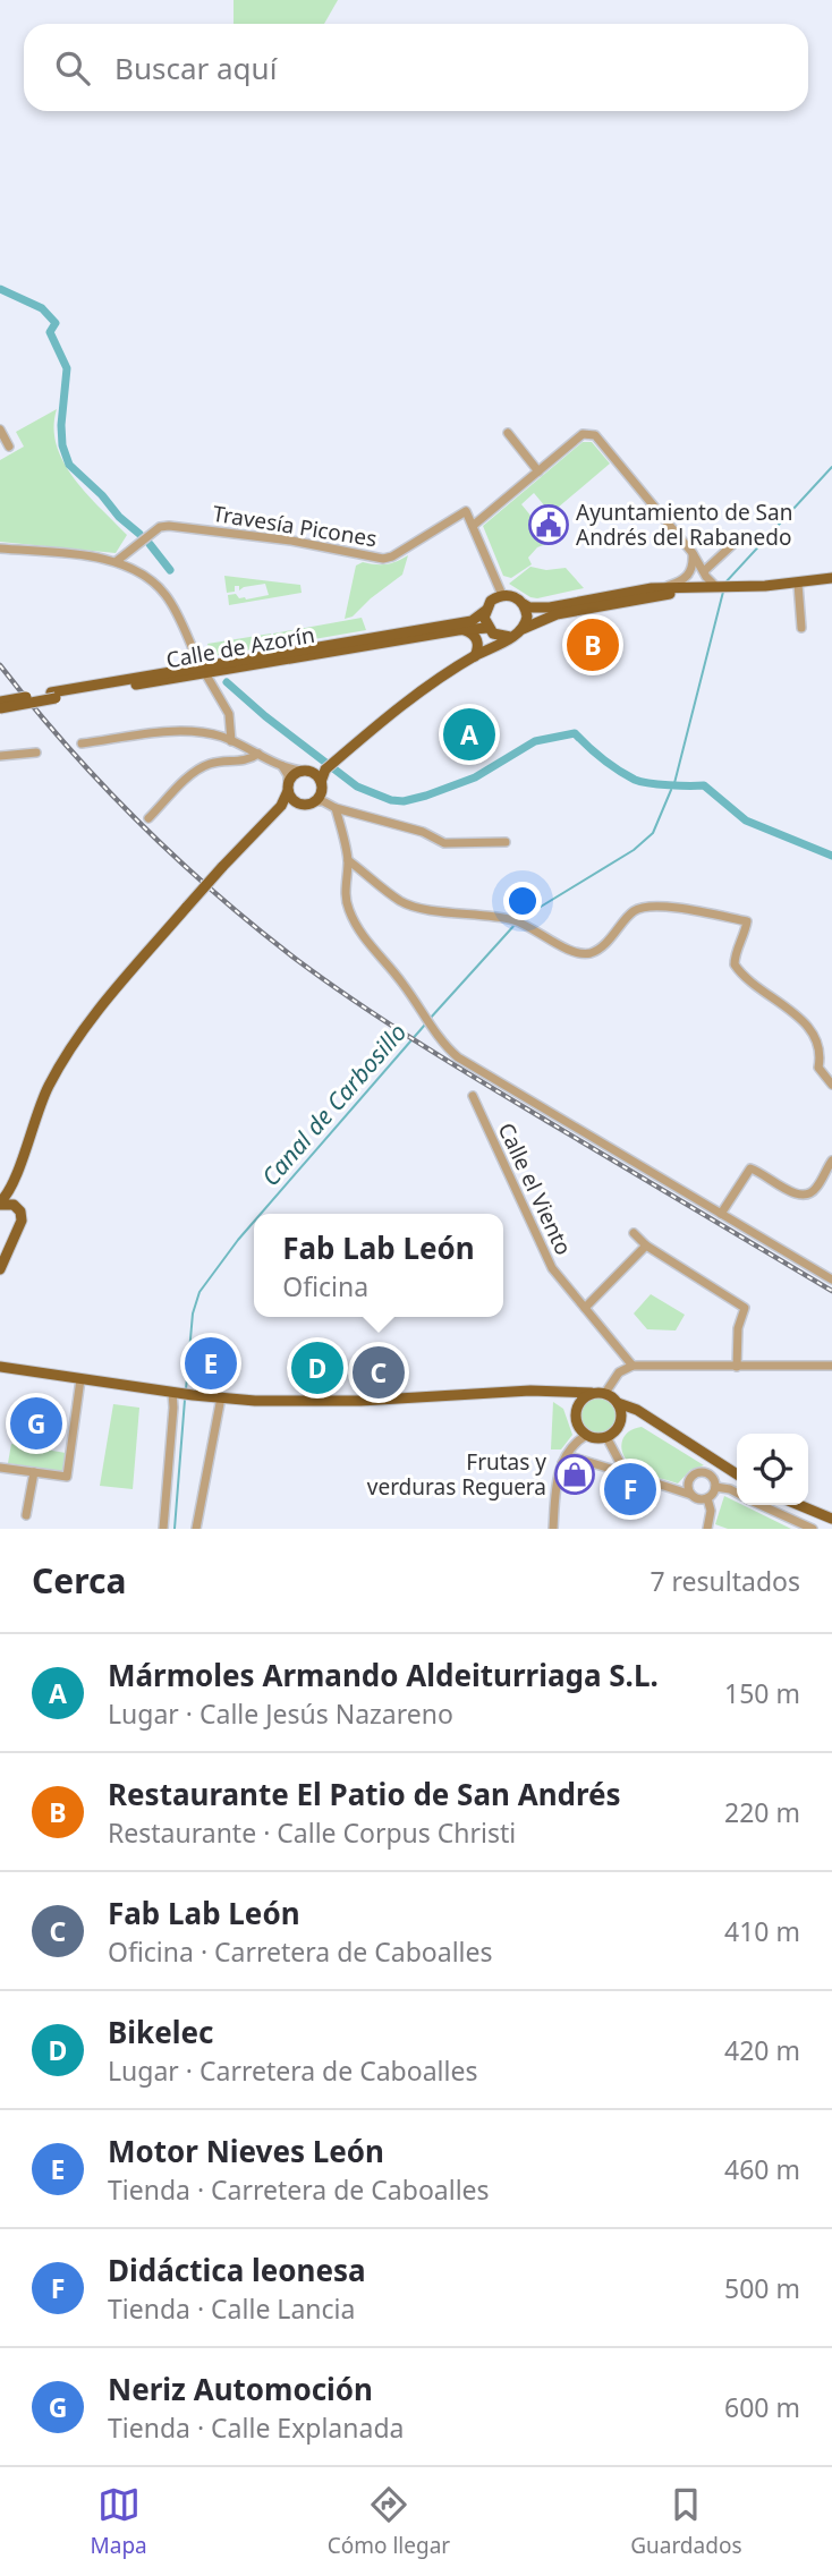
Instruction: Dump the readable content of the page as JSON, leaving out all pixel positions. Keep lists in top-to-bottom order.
{
  "streets": {
    "main road": ["Calle de Azorín"],
    "street": ["Travesía Picones", "Calle el Viento"]
  },
  "water": ["Canal de Carbosillo"],
  "places": {
    "public building": ["Ayuntamiento de San Andrés del Rabanedo"],
    "shop": ["Frutas y verduras Reguera"]
  },
  "page": {
    "search": "Buscar aquí",
    "pins": [
      "B",
      "A",
      "E",
      "D",
      "C",
      "G",
      "F"
    ],
    "popup": ["Fab Lab León", "Oficina"],
    "heading": ["Cerca", "7 resultados"],
    "list": [
      {
        "mark": "A",
        "name": "Mármoles Armando Aldeiturriaga S.L.",
        "note": "Lugar · Calle Jesús Nazareno",
        "value": "150 m"
      },
      {
        "mark": "B",
        "name": "Restaurante El Patio de San Andrés",
        "note": "Restaurante · Calle Corpus Christi",
        "value": "220 m"
      },
      {
        "mark": "C",
        "name": "Fab Lab León",
        "note": "Oficina · Carretera de Caboalles",
        "value": "410 m"
      },
      {
        "mark": "D",
        "name": "Bikelec",
        "note": "Lugar · Carretera de Caboalles",
        "value": "420 m"
      },
      {
        "mark": "E",
        "name": "Motor Nieves León",
        "note": "Tienda · Carretera de Caboalles",
        "value": "460 m"
      },
      {
        "mark": "F",
        "name": "Didáctica leonesa",
        "note": "Tienda · Calle Lancia",
        "value": "500 m"
      },
      {
        "mark": "G",
        "name": "Neriz Automoción",
        "note": "Tienda · Calle Explanada",
        "value": "600 m"
      }
    ],
    "nav": ["Mapa", "Cómo llegar", "Guardados"]
  }
}
